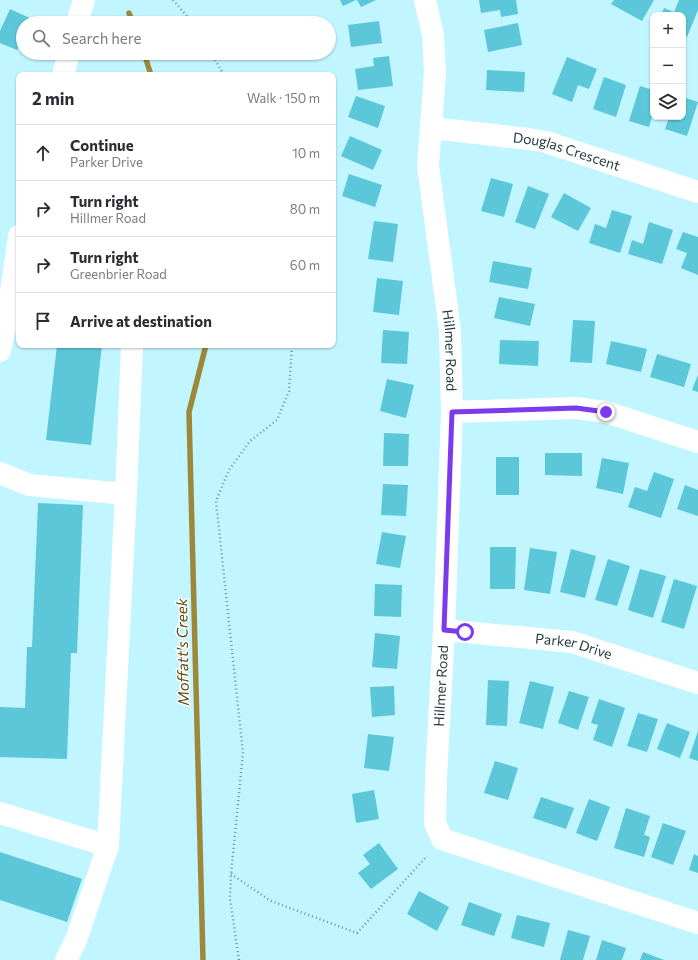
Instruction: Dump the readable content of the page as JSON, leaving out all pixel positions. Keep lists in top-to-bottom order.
{
  "streets": {
    "street": ["Douglas Crescent", "Hillmer Road", "Parker Drive"]
  },
  "crossings": [
    ["Douglas Crescent", "Hillmer Road"],
    ["Hillmer Road", "Parker Drive"]
  ],
  "water": ["Moffatt's Creek"],
  "page": {
    "map_buttons": ["+", "−"],
    "search": "Search here",
    "heading": ["2 min", "Walk · 150 m"],
    "list": [
      ["Continue", "Parker Drive", "10 m"],
      ["Turn right", "Hillmer Road", "80 m"],
      ["Turn right", "Greenbrier Road", "60 m"],
      "Arrive at destination"
    ]
  }
}
